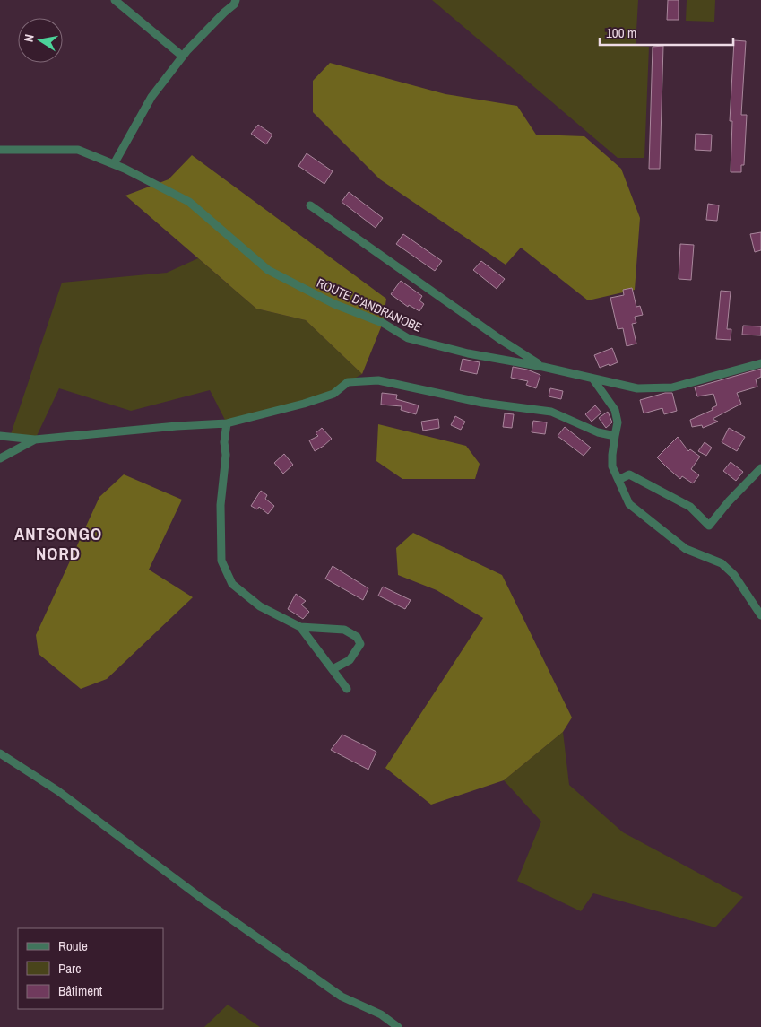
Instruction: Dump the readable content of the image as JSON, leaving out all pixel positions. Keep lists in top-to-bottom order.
{
  "streets": {
    "street": ["ROUTE D'ANDRANOBE"]
  },
  "districts": ["ANTSONGO NORD"],
  "legend": ["Route", "Parc", "Bâtiment"],
  "scale_bar": "100 m",
  "north": "left"
}
